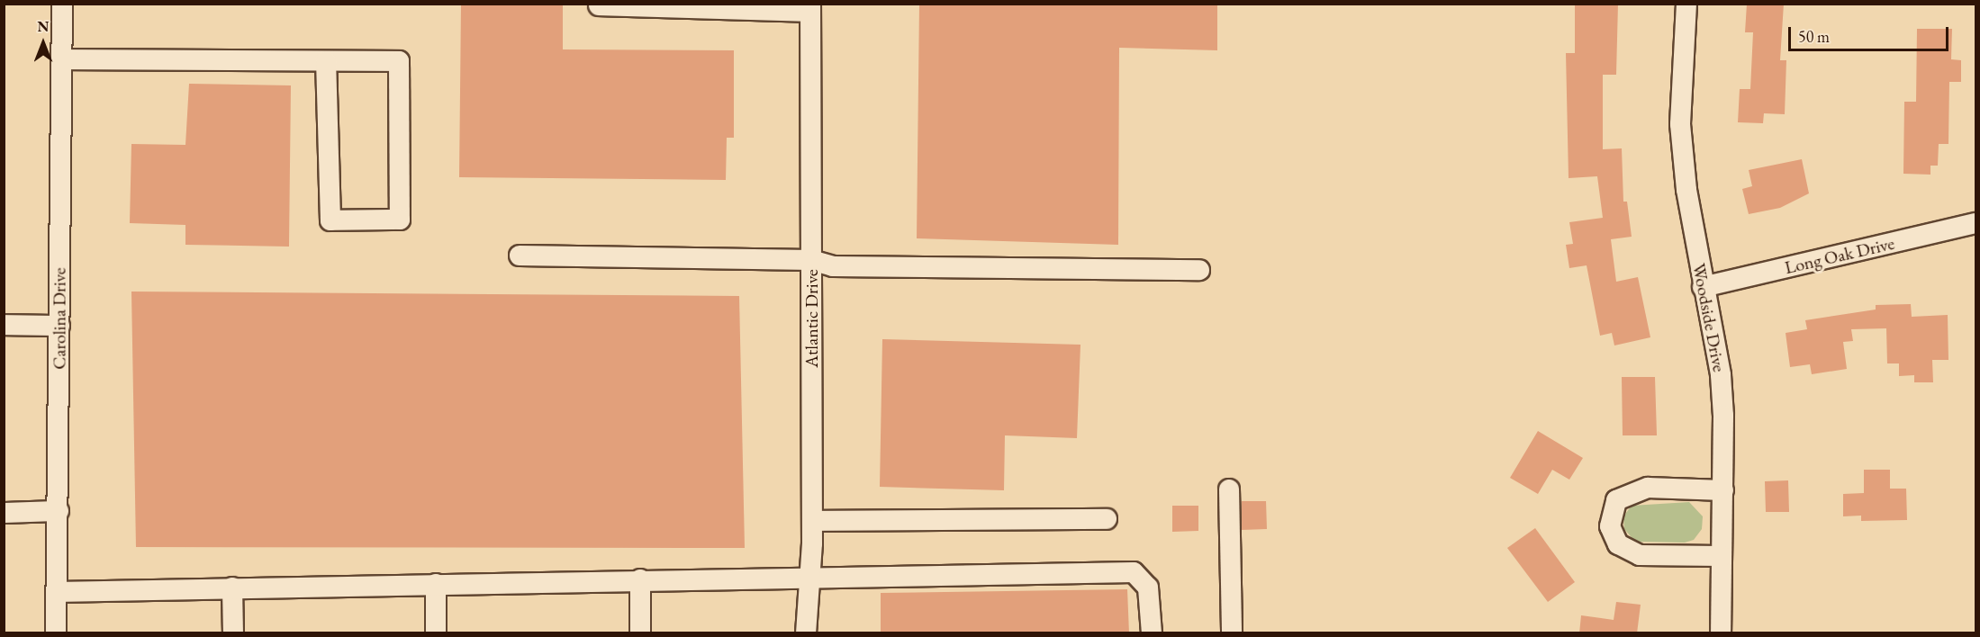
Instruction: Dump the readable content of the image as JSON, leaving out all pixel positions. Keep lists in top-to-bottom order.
{
  "streets": {
    "street": [
      "Long Oak Drive",
      "Woodside Drive",
      "Carolina Drive",
      "Atlantic Drive"
    ]
  },
  "crossings": [
    ["Long Oak Drive", "Woodside Drive"]
  ],
  "scale_bar": "50 m",
  "north": "top"
}
